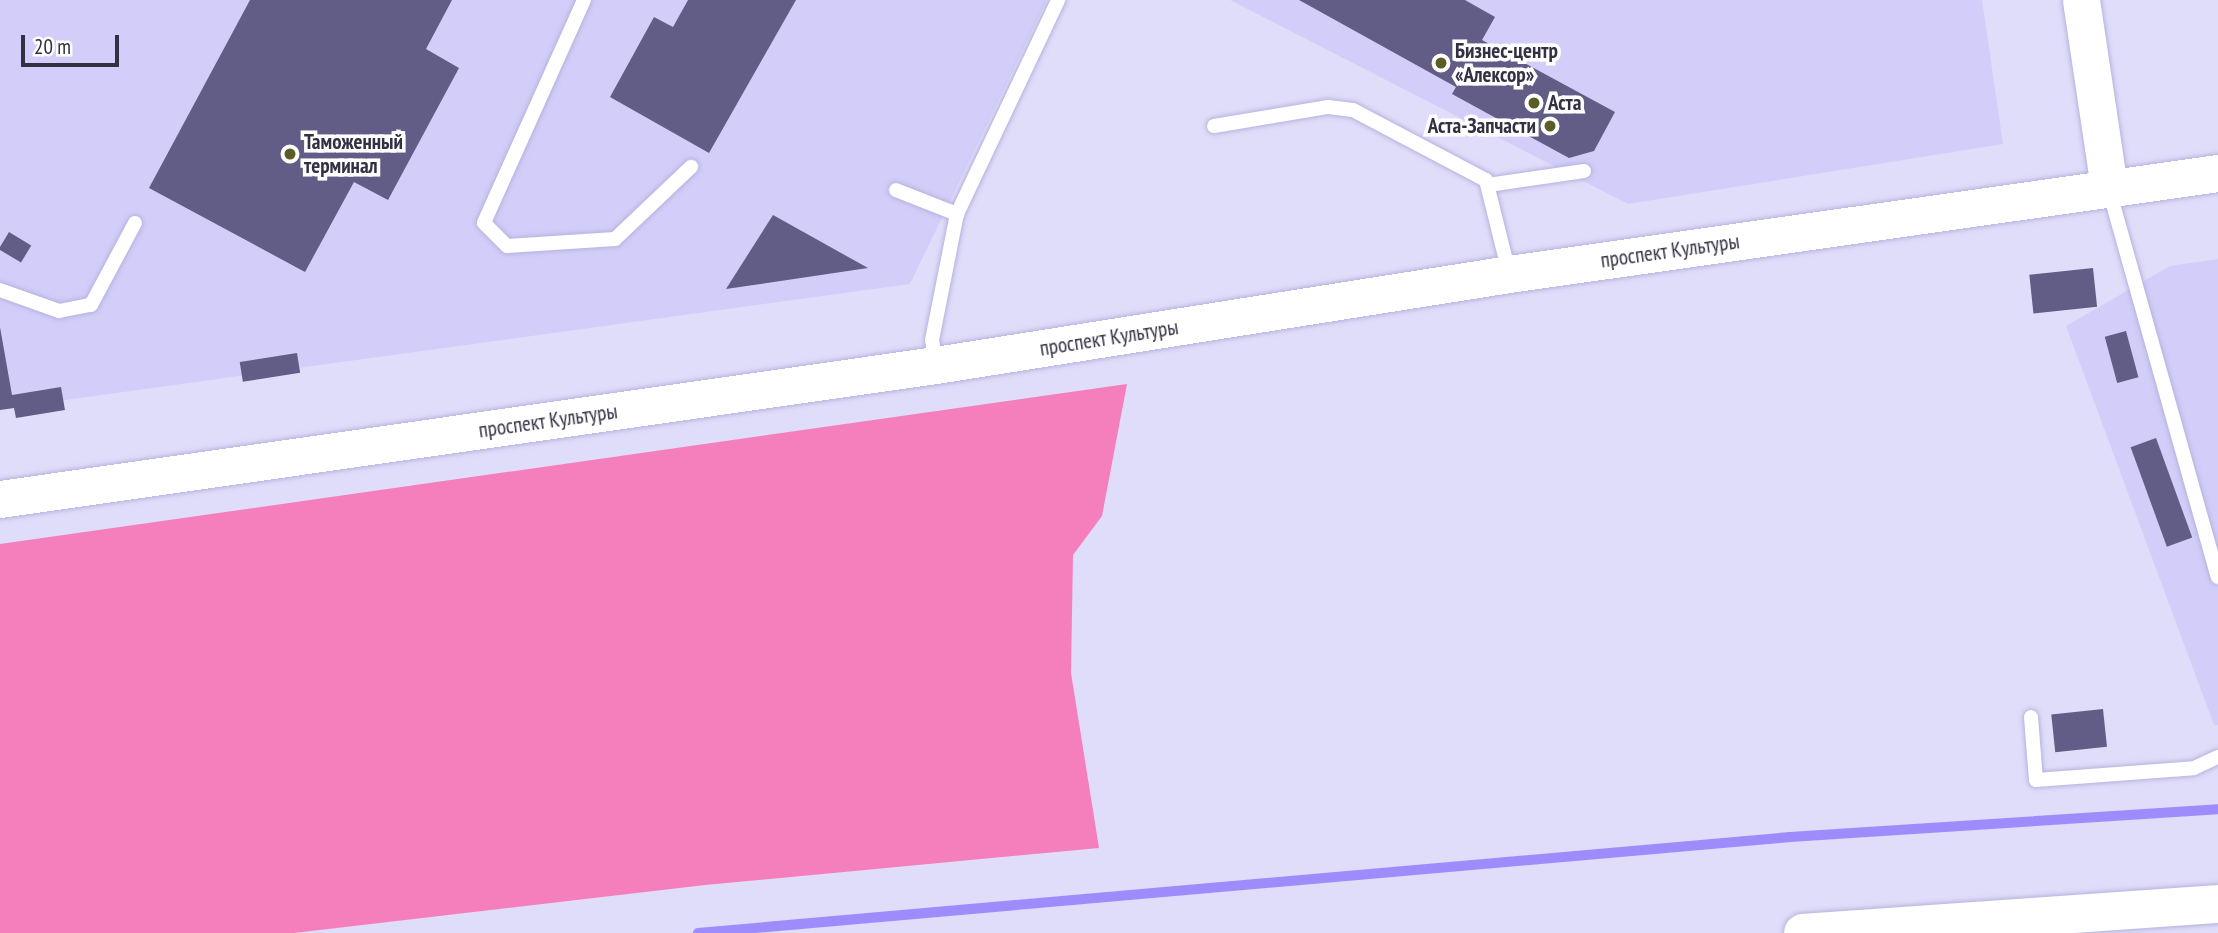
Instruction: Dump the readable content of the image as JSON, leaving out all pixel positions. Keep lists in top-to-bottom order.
{
  "streets": {
    "street": ["проспект Культуры"]
  },
  "places": [
    "Бизнес-центр «Алексор»",
    "Аста",
    "Аста-Запчасти",
    "Таможенный терминал"
  ],
  "scale_bar": "20 m"
}
